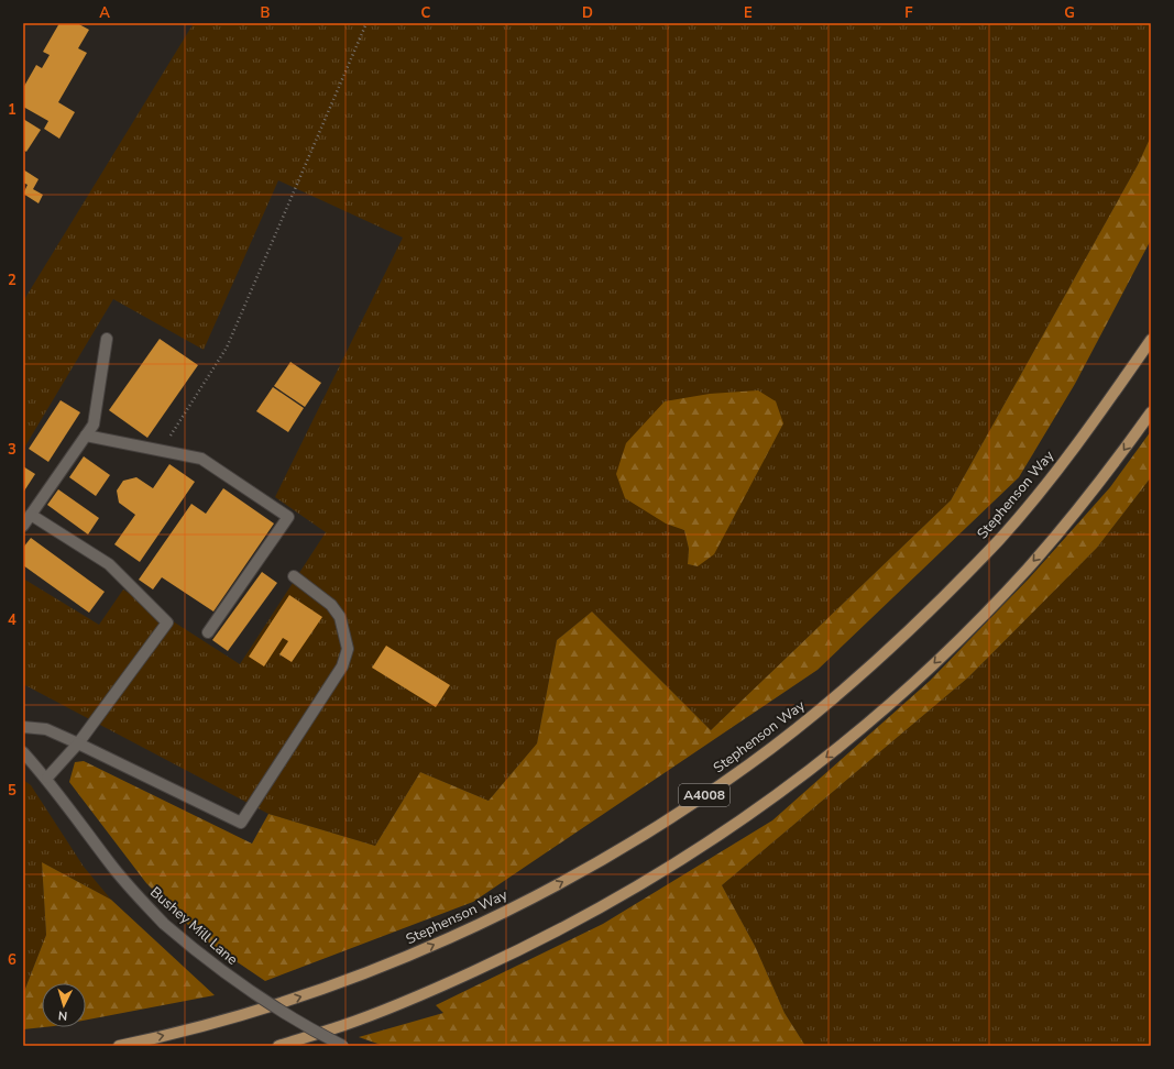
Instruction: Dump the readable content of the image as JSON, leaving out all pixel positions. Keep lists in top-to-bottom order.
{
  "streets": {
    "main road": ["Stephenson Way", "A4008"],
    "street": ["Bushey Mill Lane"]
  },
  "north": "bottom",
  "grid": {
    "columns": [
      "A",
      "B",
      "C",
      "D",
      "E",
      "F",
      "G"
    ],
    "rows": [
      "1",
      "2",
      "3",
      "4",
      "5",
      "6"
    ]
  }
}
